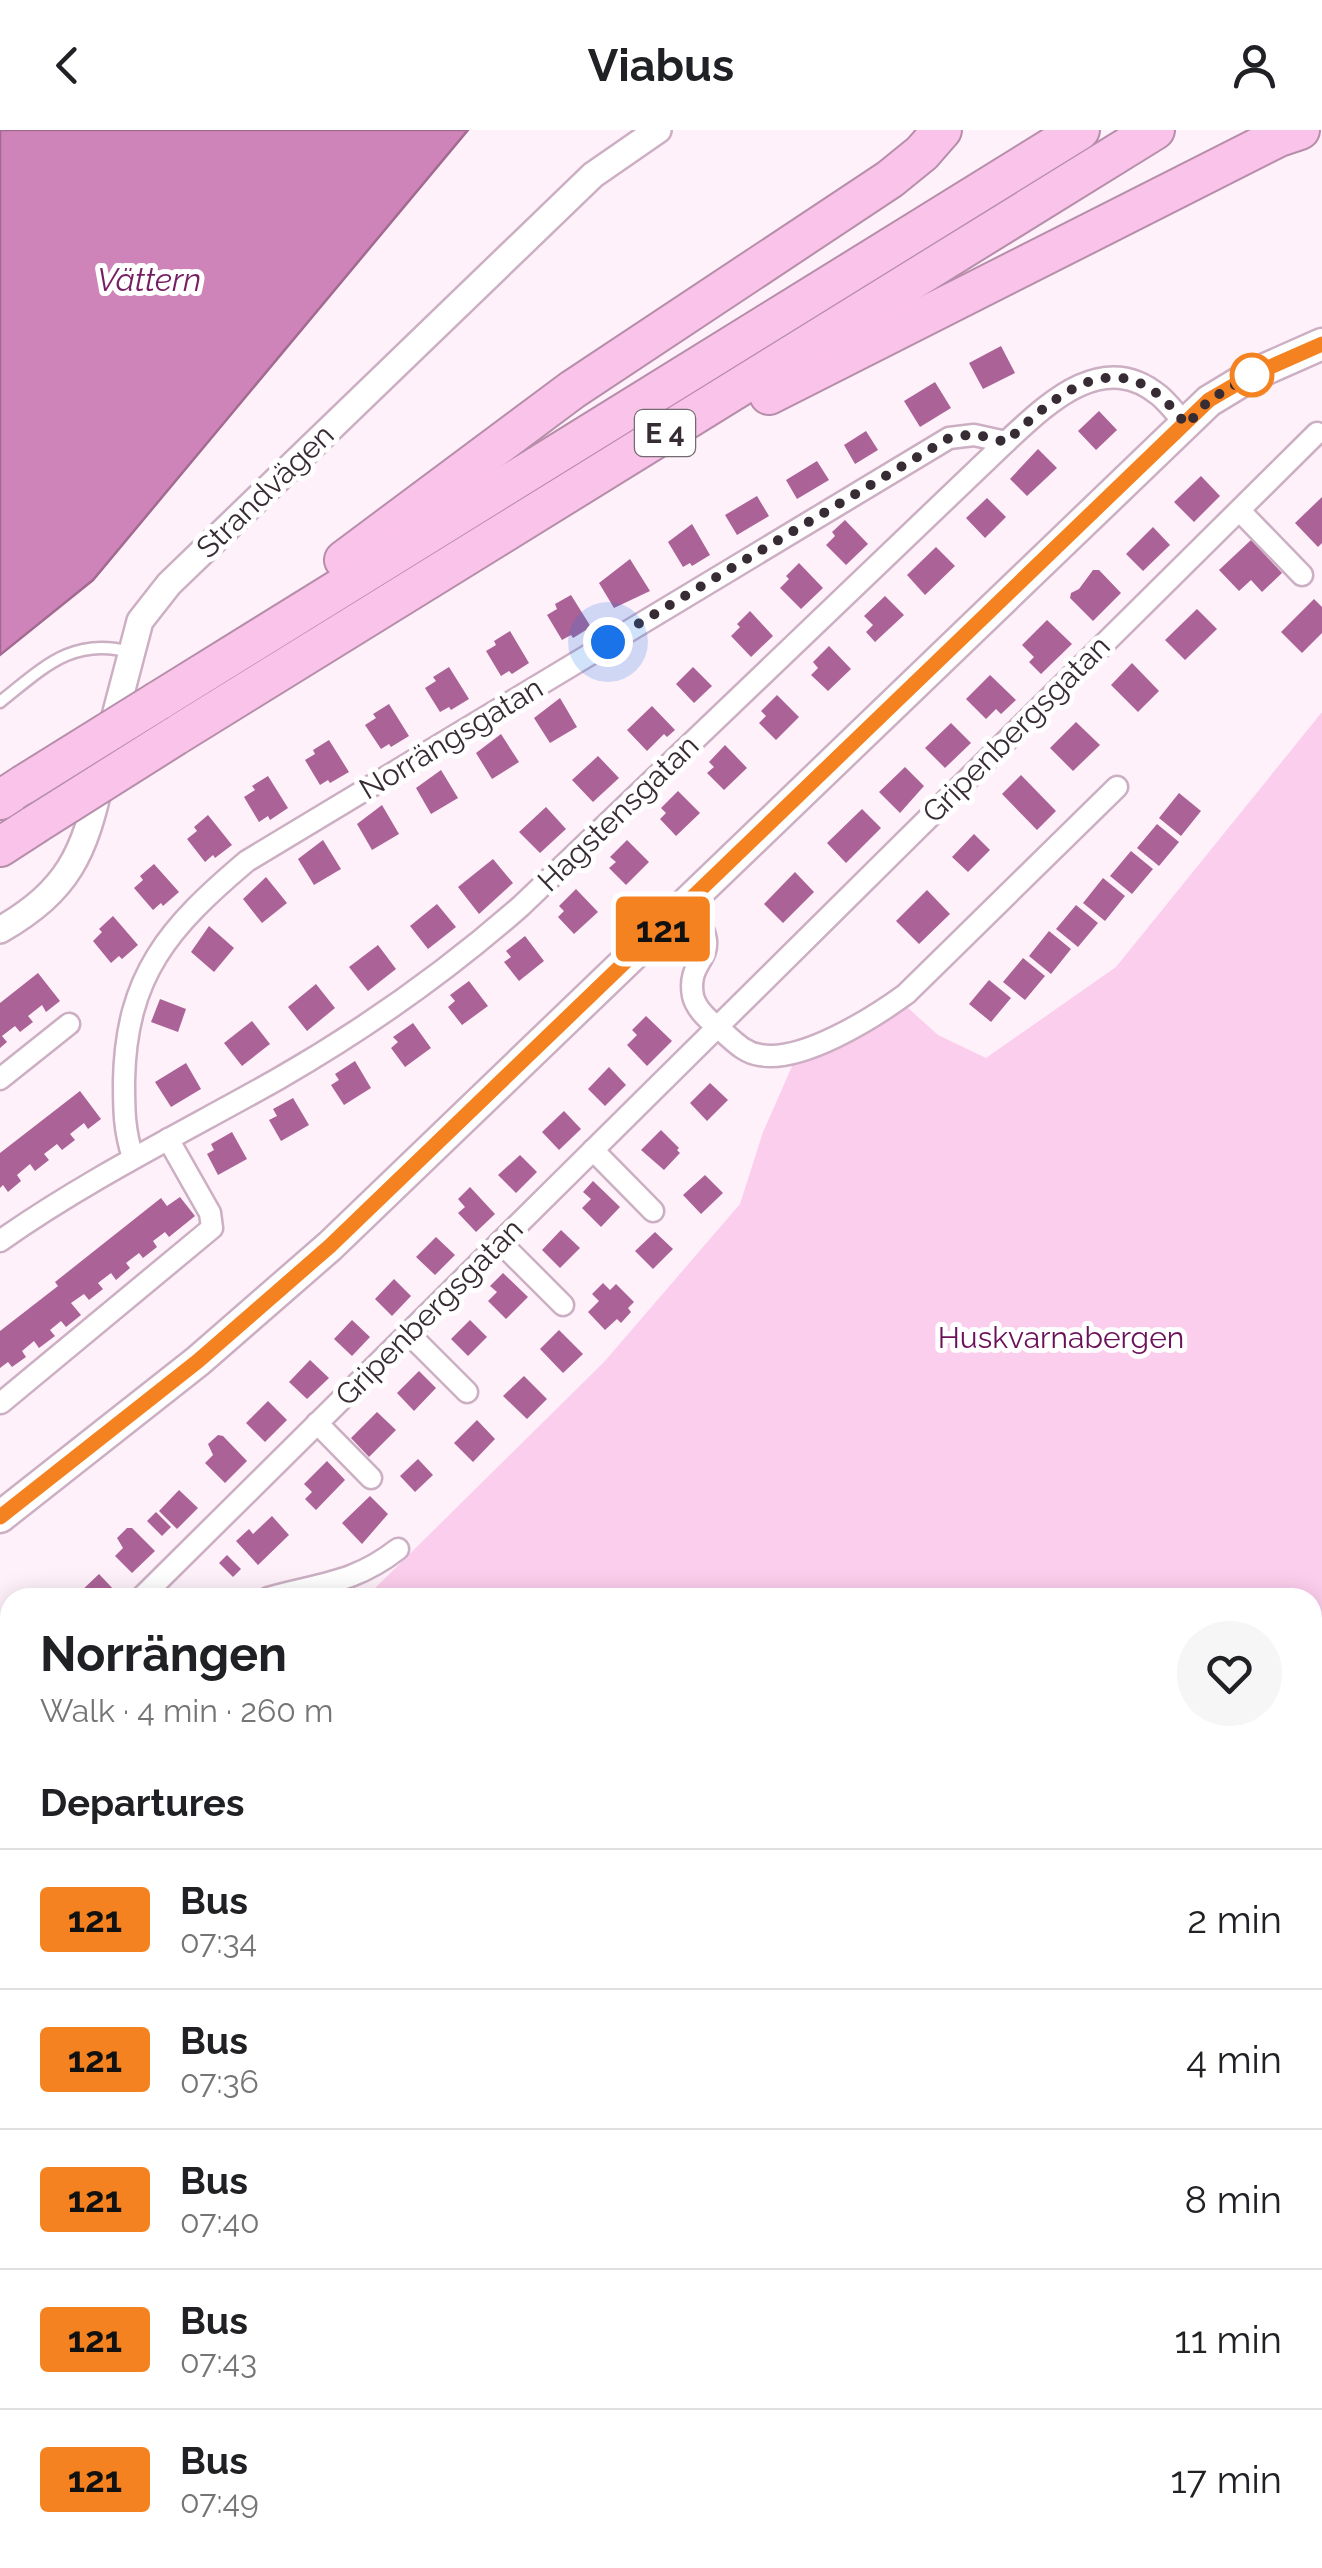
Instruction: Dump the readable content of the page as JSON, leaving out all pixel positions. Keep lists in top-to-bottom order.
{
  "streets": {
    "highway": ["E 4"],
    "street": [
      "Strandvägen",
      "Gripenbergsgatan",
      "Norrängsgatan",
      "Hagstensgatan"
    ]
  },
  "crossings": [
    ["Norrängsgatan", "Hagstensgatan"]
  ],
  "water": ["Vättern"],
  "parks": ["Huskvarnabergen"],
  "lines": ["bus line 121"],
  "page": {
    "header": "Viabus",
    "on_map": "121",
    "heading": [
      ["Norrängen", "Walk · 4 min · 260 m"],
      "Departures"
    ],
    "list": [
      {
        "mark": "121",
        "name": "Bus",
        "note": "07:34",
        "value": "2 min"
      },
      {
        "mark": "121",
        "name": "Bus",
        "note": "07:36",
        "value": "4 min"
      },
      {
        "mark": "121",
        "name": "Bus",
        "note": "07:40",
        "value": "8 min"
      },
      {
        "mark": "121",
        "name": "Bus",
        "note": "07:43",
        "value": "11 min"
      },
      {
        "mark": "121",
        "name": "Bus",
        "note": "07:49",
        "value": "17 min"
      }
    ]
  }
}
